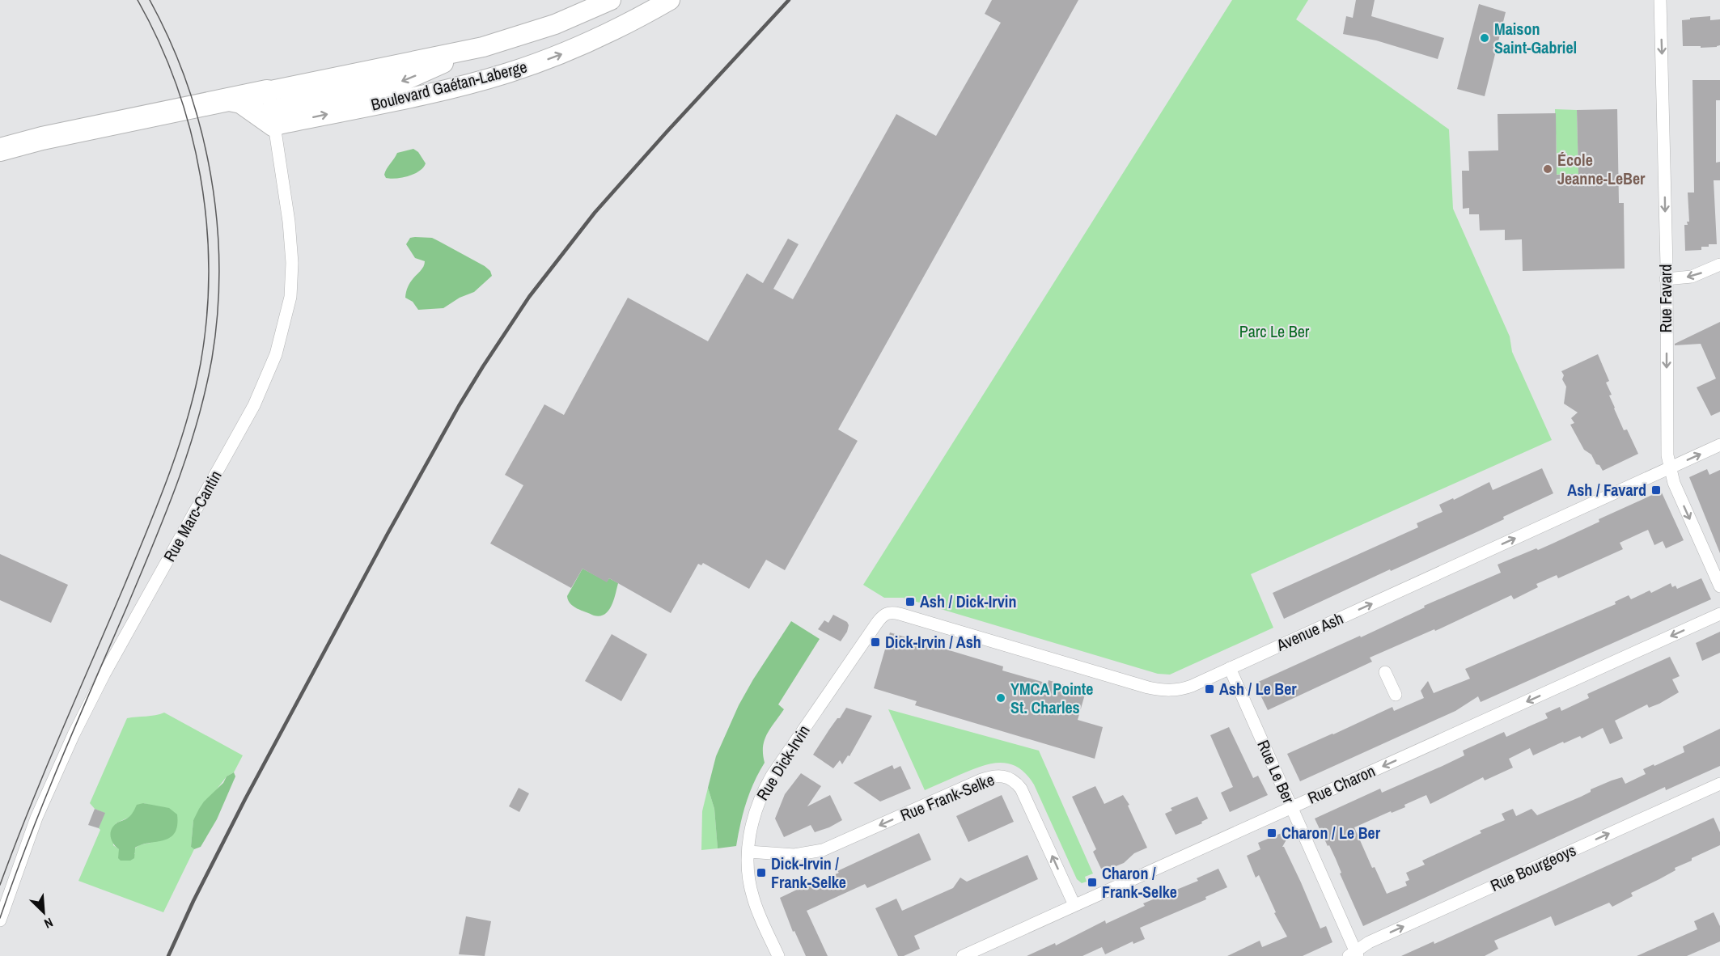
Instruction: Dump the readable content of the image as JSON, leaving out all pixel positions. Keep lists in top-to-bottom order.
{
  "streets": {
    "main road": ["Boulevard Gaétan-Laberge"],
    "street": [
      "Rue Favard",
      "Rue Marc-Cantin",
      "Avenue Ash",
      "Rue Dick-Irvin",
      "Rue Le Ber",
      "Rue Charon",
      "Rue Frank-Selke",
      "Rue Bourgeoys"
    ]
  },
  "crossings": [
    ["Boulevard Gaétan-Laberge", "Rue Marc-Cantin"],
    ["Rue Favard", "Avenue Ash"],
    ["Avenue Ash", "Rue Dick-Irvin"],
    ["Avenue Ash", "Rue Le Ber"],
    ["Rue Dick-Irvin", "Rue Frank-Selke"],
    ["Rue Le Ber", "Rue Charon"],
    ["Rue Le Ber", "Rue Bourgeoys"],
    ["Rue Charon", "Rue Frank-Selke"]
  ],
  "one_way": [
    "Rue Favard",
    "Avenue Ash",
    "Rue Charon",
    "Rue Bourgeoys"
  ],
  "parks": ["Parc Le Ber"],
  "places": {
    "other": ["Maison Saint-Gabriel", "École Jeanne-LeBer", "YMCA Pointe St. Charles"],
    "transit": [
      "Ash / Favard",
      "Ash / Dick-Irvin",
      "Dick-Irvin / Ash",
      "Ash / Le Ber",
      "Charon / Le Ber",
      "Dick-Irvin / Frank-Selke",
      "Charon / Frank-Selke"
    ]
  },
  "north": "bottom right"
}
